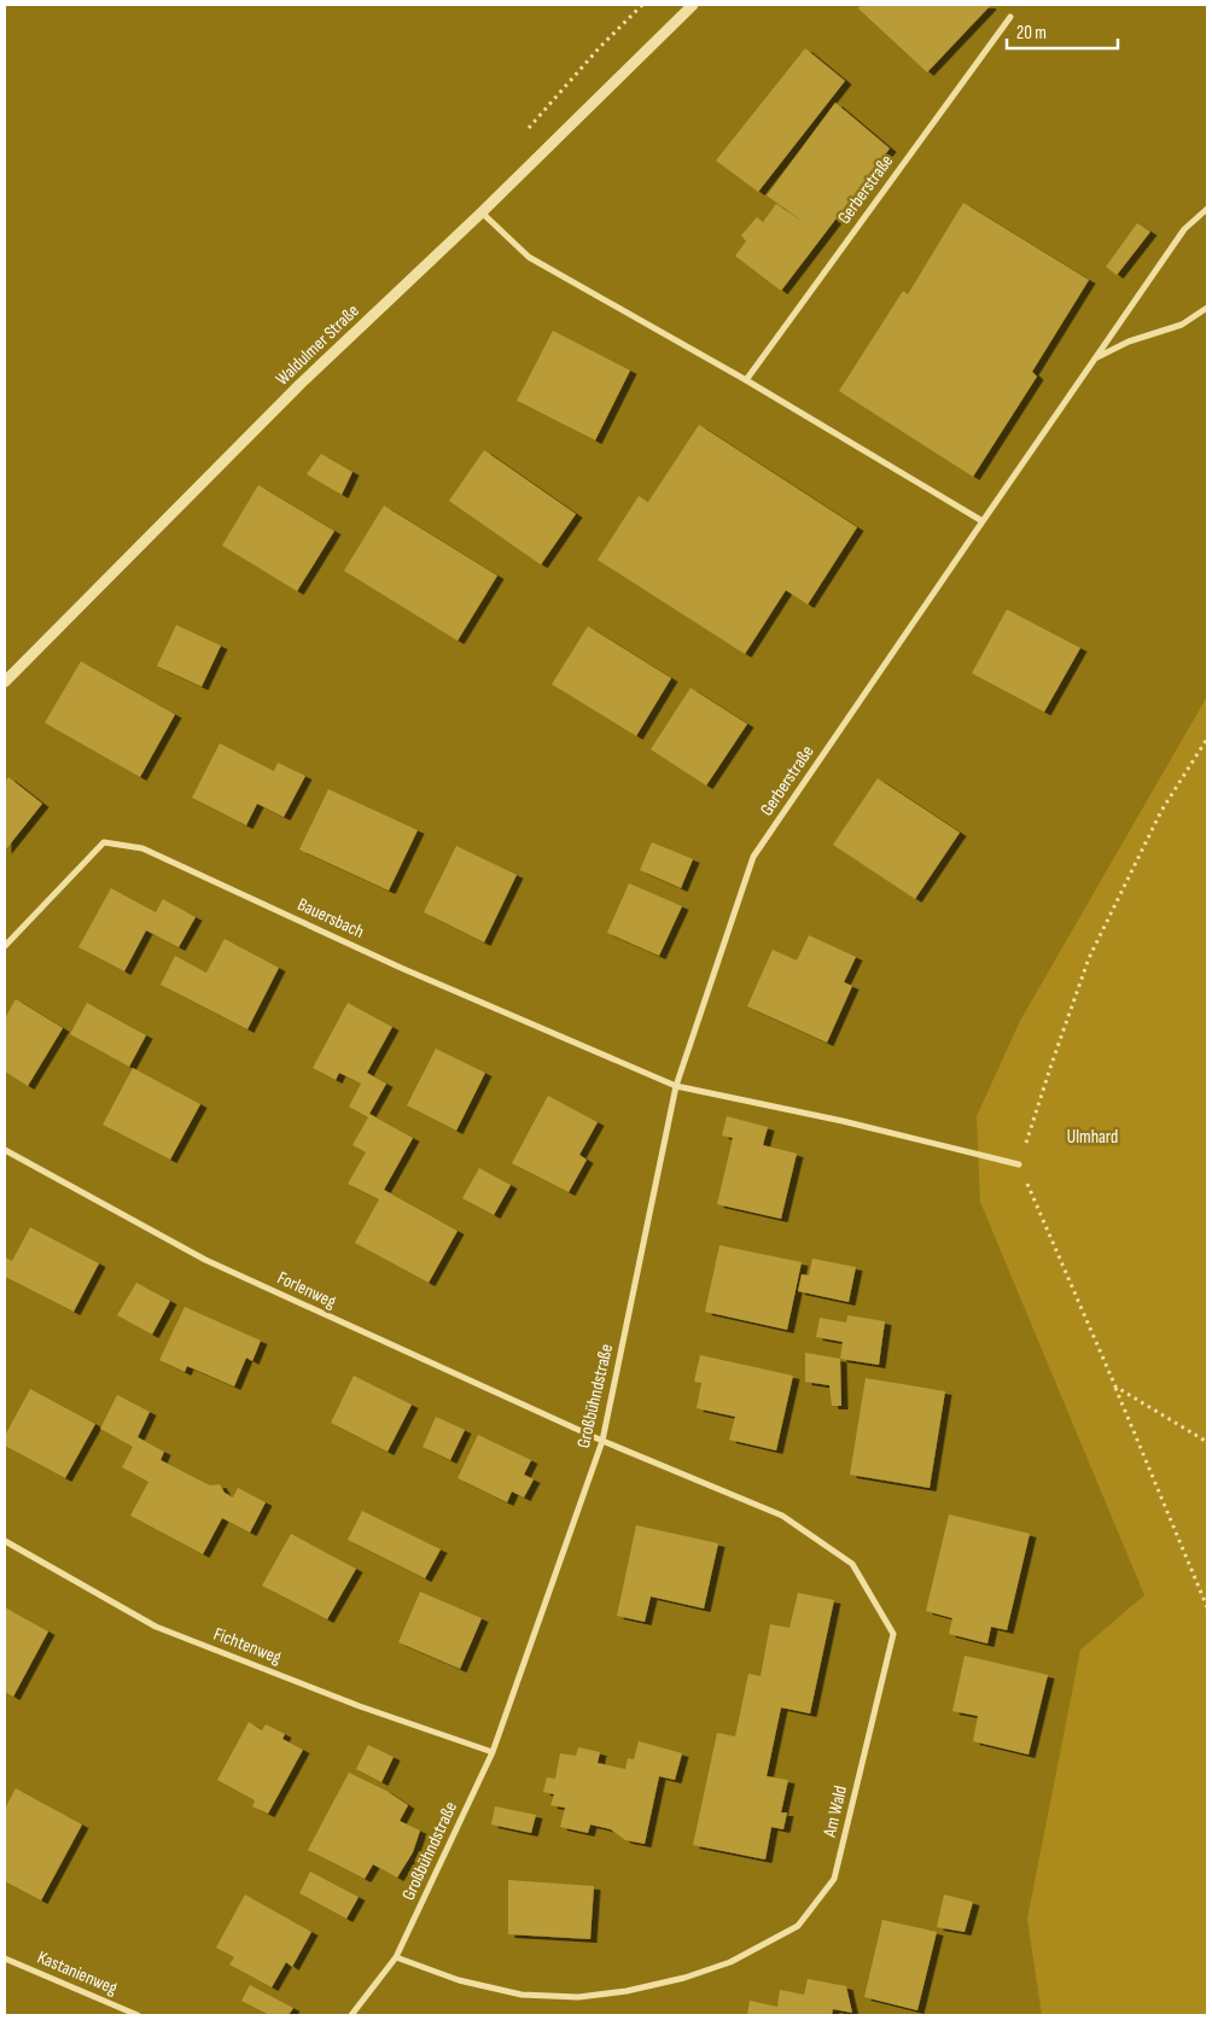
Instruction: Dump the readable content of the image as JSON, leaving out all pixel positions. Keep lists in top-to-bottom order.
{
  "streets": {
    "street": [
      "Gerberstraße",
      "Waldulmer Straße",
      "Bauersbach",
      "Forlenweg",
      "Großbühndstraße",
      "Fichtenweg",
      "Am Wald",
      "Kastanienweg"
    ]
  },
  "crossings": [
    ["Gerberstraße", "Bauersbach"],
    ["Gerberstraße", "Großbühndstraße"],
    ["Bauersbach", "Großbühndstraße"],
    ["Forlenweg", "Großbühndstraße"],
    ["Forlenweg", "Am Wald"],
    ["Großbühndstraße", "Fichtenweg"],
    ["Großbühndstraße", "Am Wald"]
  ],
  "parks": ["Ulmhard"],
  "scale_bar": "20 m"
}
